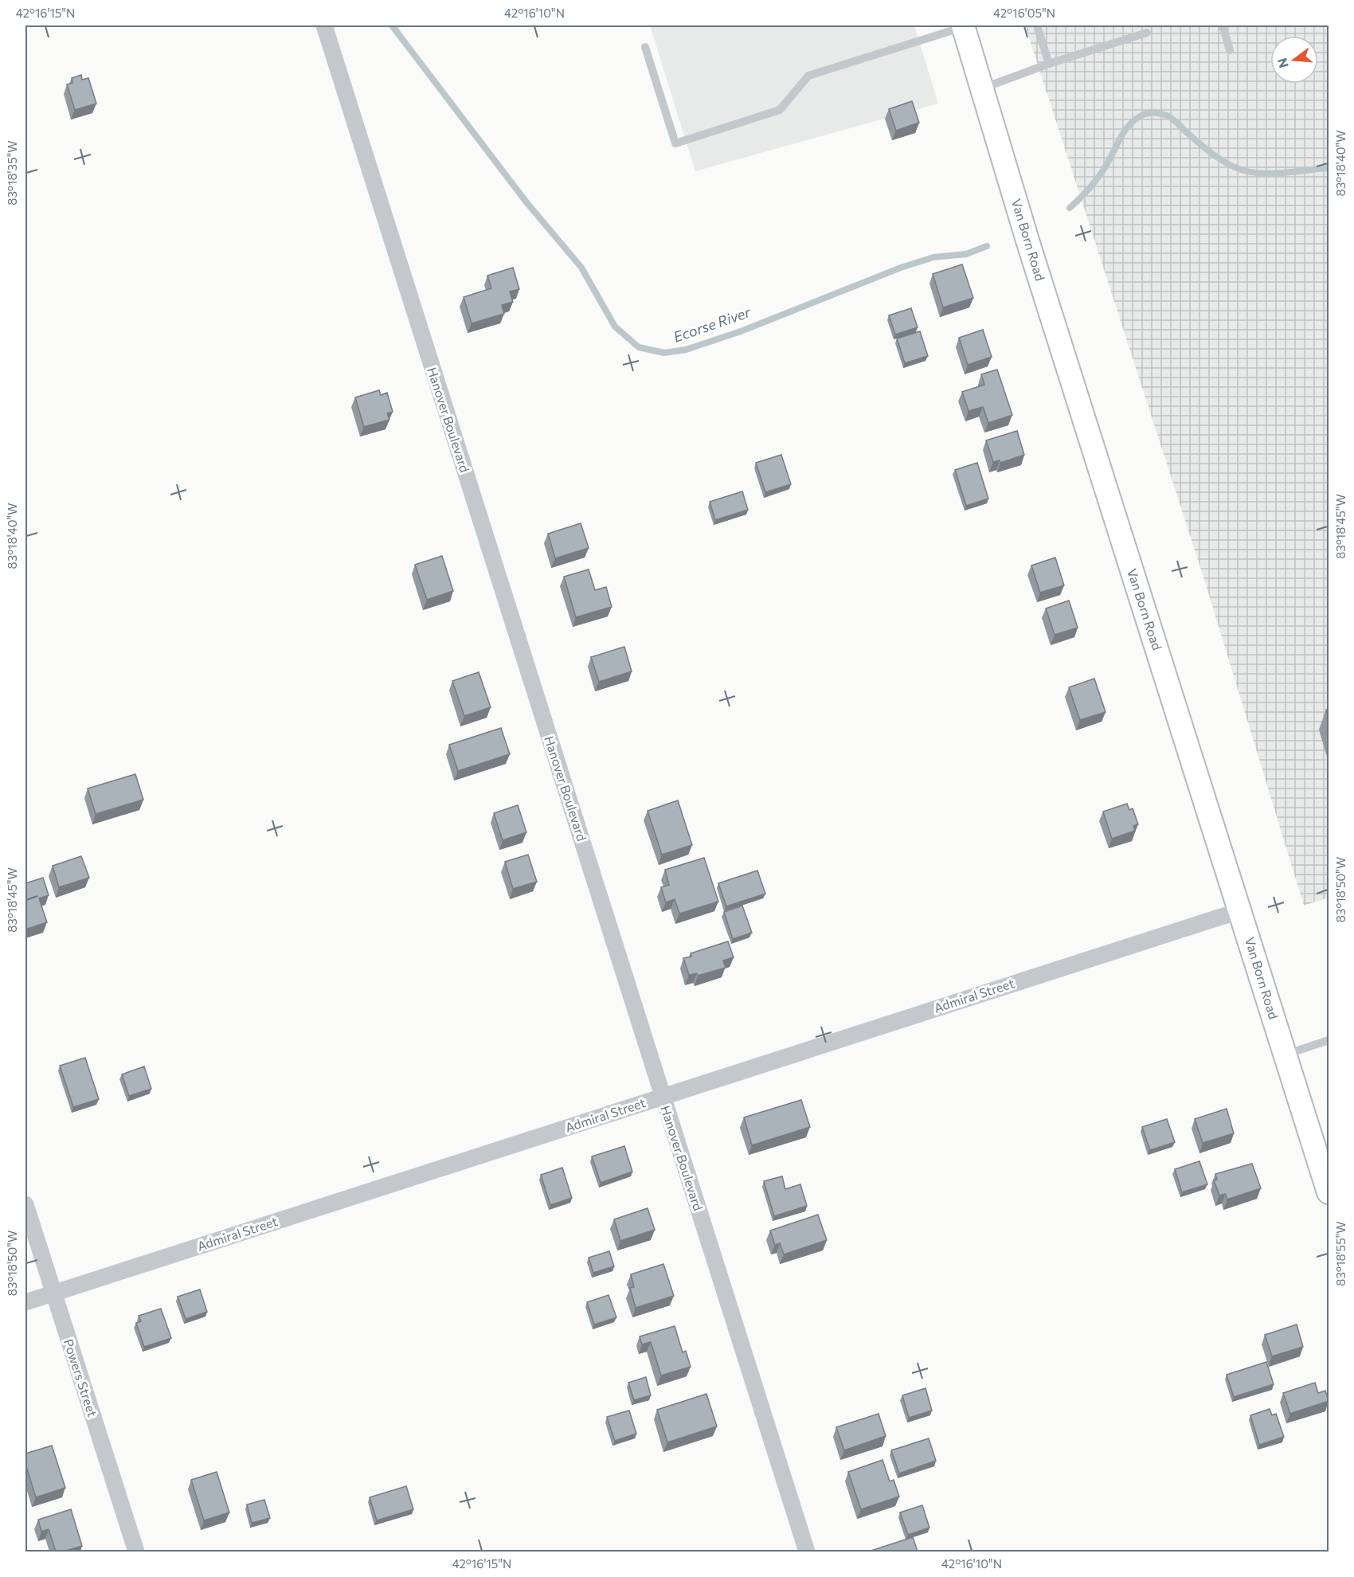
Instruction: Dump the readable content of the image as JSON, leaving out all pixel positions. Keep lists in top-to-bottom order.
{
  "streets": {
    "main road": ["Van Born Road"],
    "street": ["Hanover Boulevard", "Admiral Street", "Powers Street"]
  },
  "crossings": [
    ["Van Born Road", "Admiral Street"],
    ["Hanover Boulevard", "Admiral Street"],
    ["Admiral Street", "Powers Street"]
  ],
  "water": ["Ecorse River"],
  "north": "left",
  "coordinates": [
    "42°16'15\"N",
    "42°16'10\"N",
    "42°16'05\"N",
    "83°18'40\"W",
    "83°18'35\"W",
    "83°18'45\"W",
    "83°18'50\"W",
    "83°18'55\"W"
  ]
}
